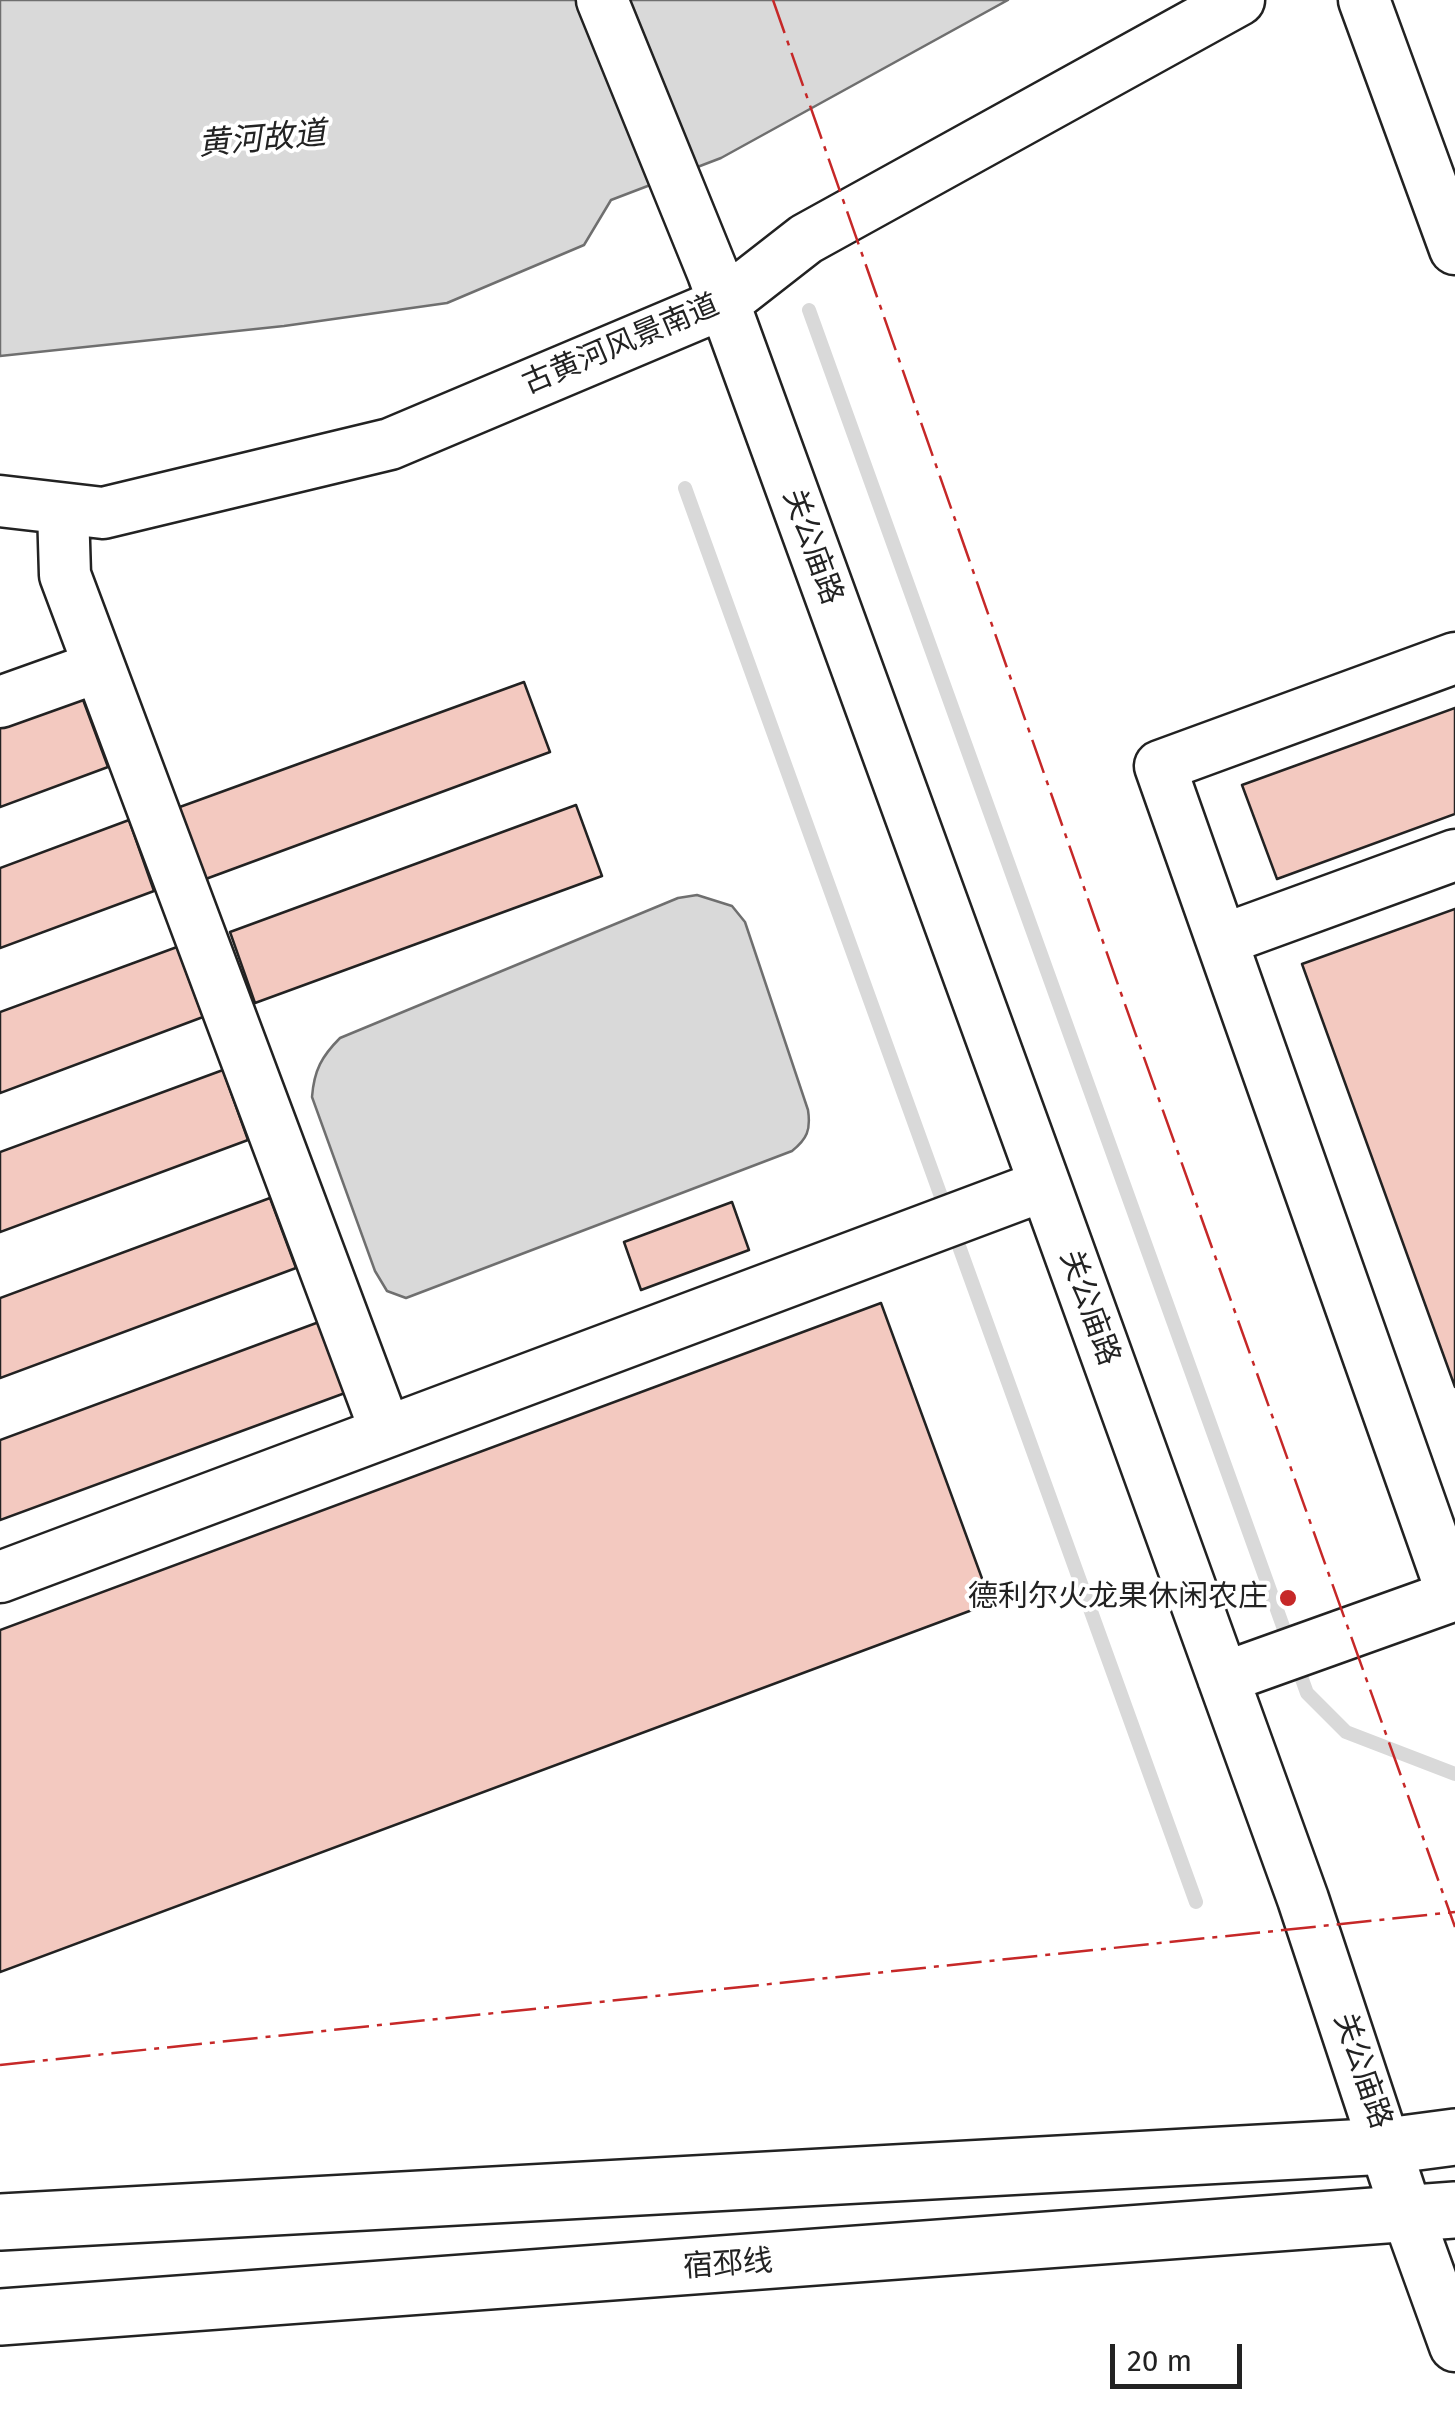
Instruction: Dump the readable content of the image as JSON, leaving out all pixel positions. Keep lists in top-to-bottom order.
{
  "streets": {
    "main road": ["宿邳线"],
    "street": ["古黄河风景南道", "关公庙路"]
  },
  "crossings": [
    ["古黄河风景南道", "关公庙路"],
    ["关公庙路", "宿邳线"]
  ],
  "water": ["黄河故道"],
  "places": ["德利尔火龙果休闲农庄"],
  "scale_bar": "20 m"
}
